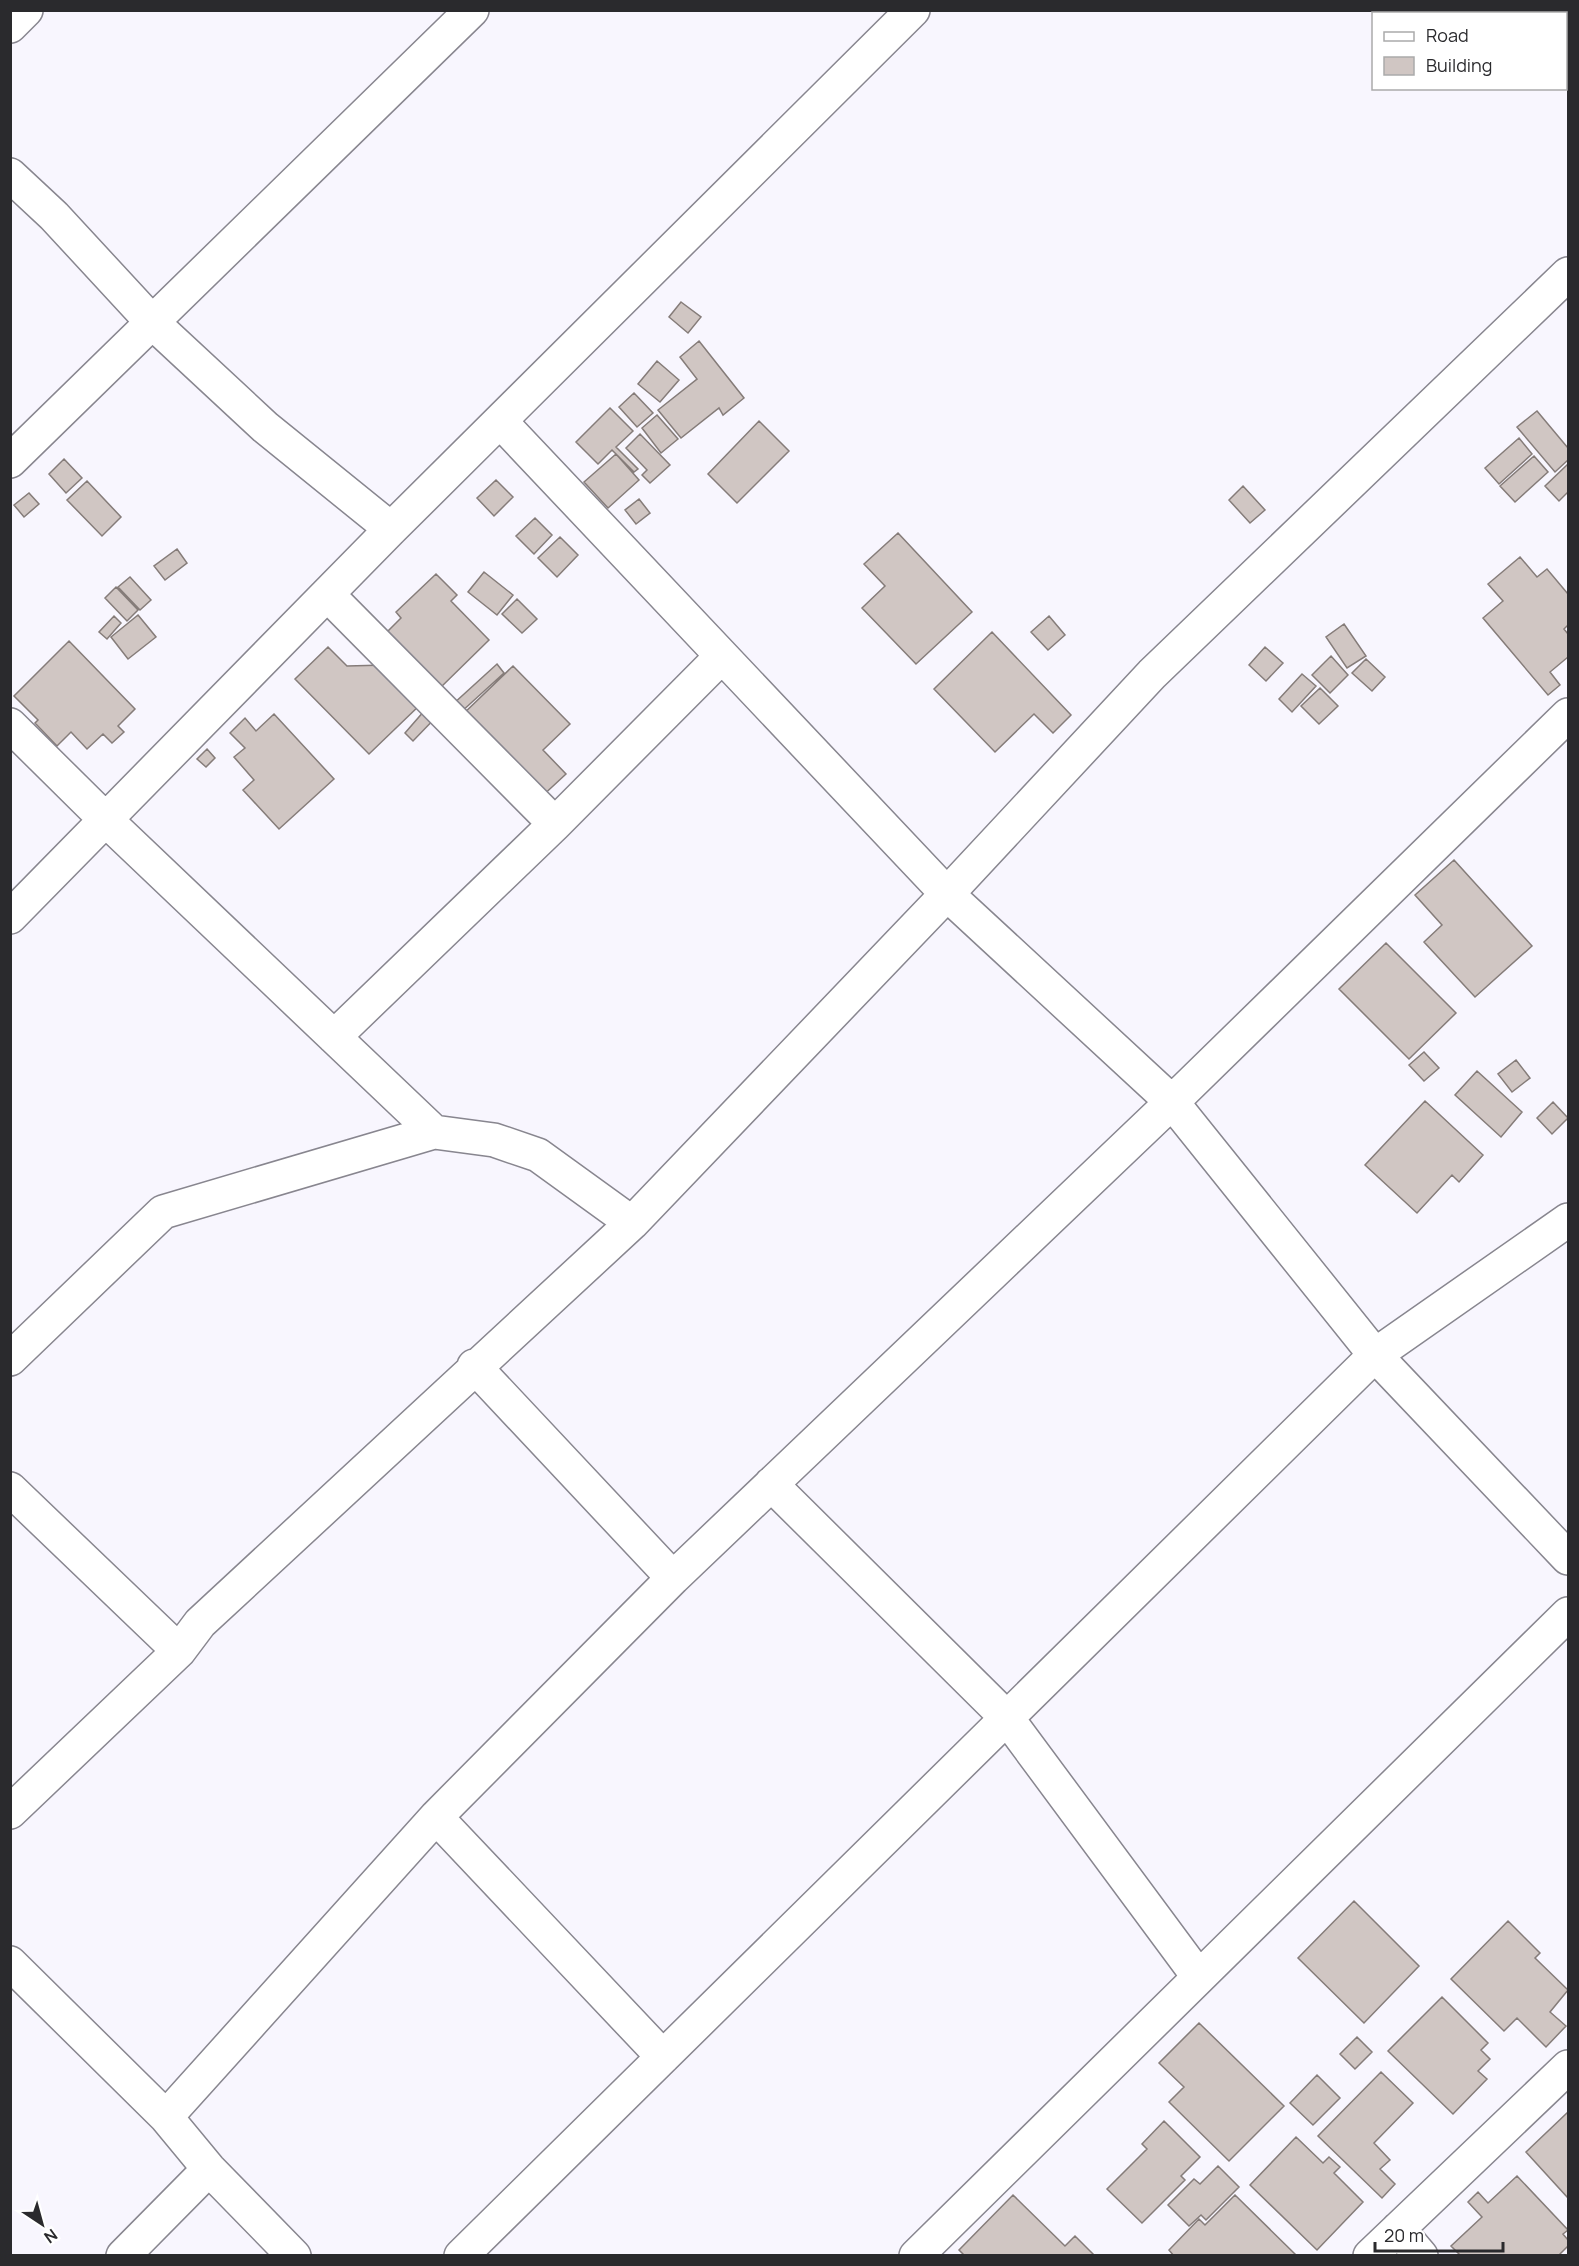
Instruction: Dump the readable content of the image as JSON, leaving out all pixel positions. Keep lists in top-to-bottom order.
{
  "legend": ["Road", "Building"],
  "scale_bar": "20 m",
  "north": "bottom right"
}
